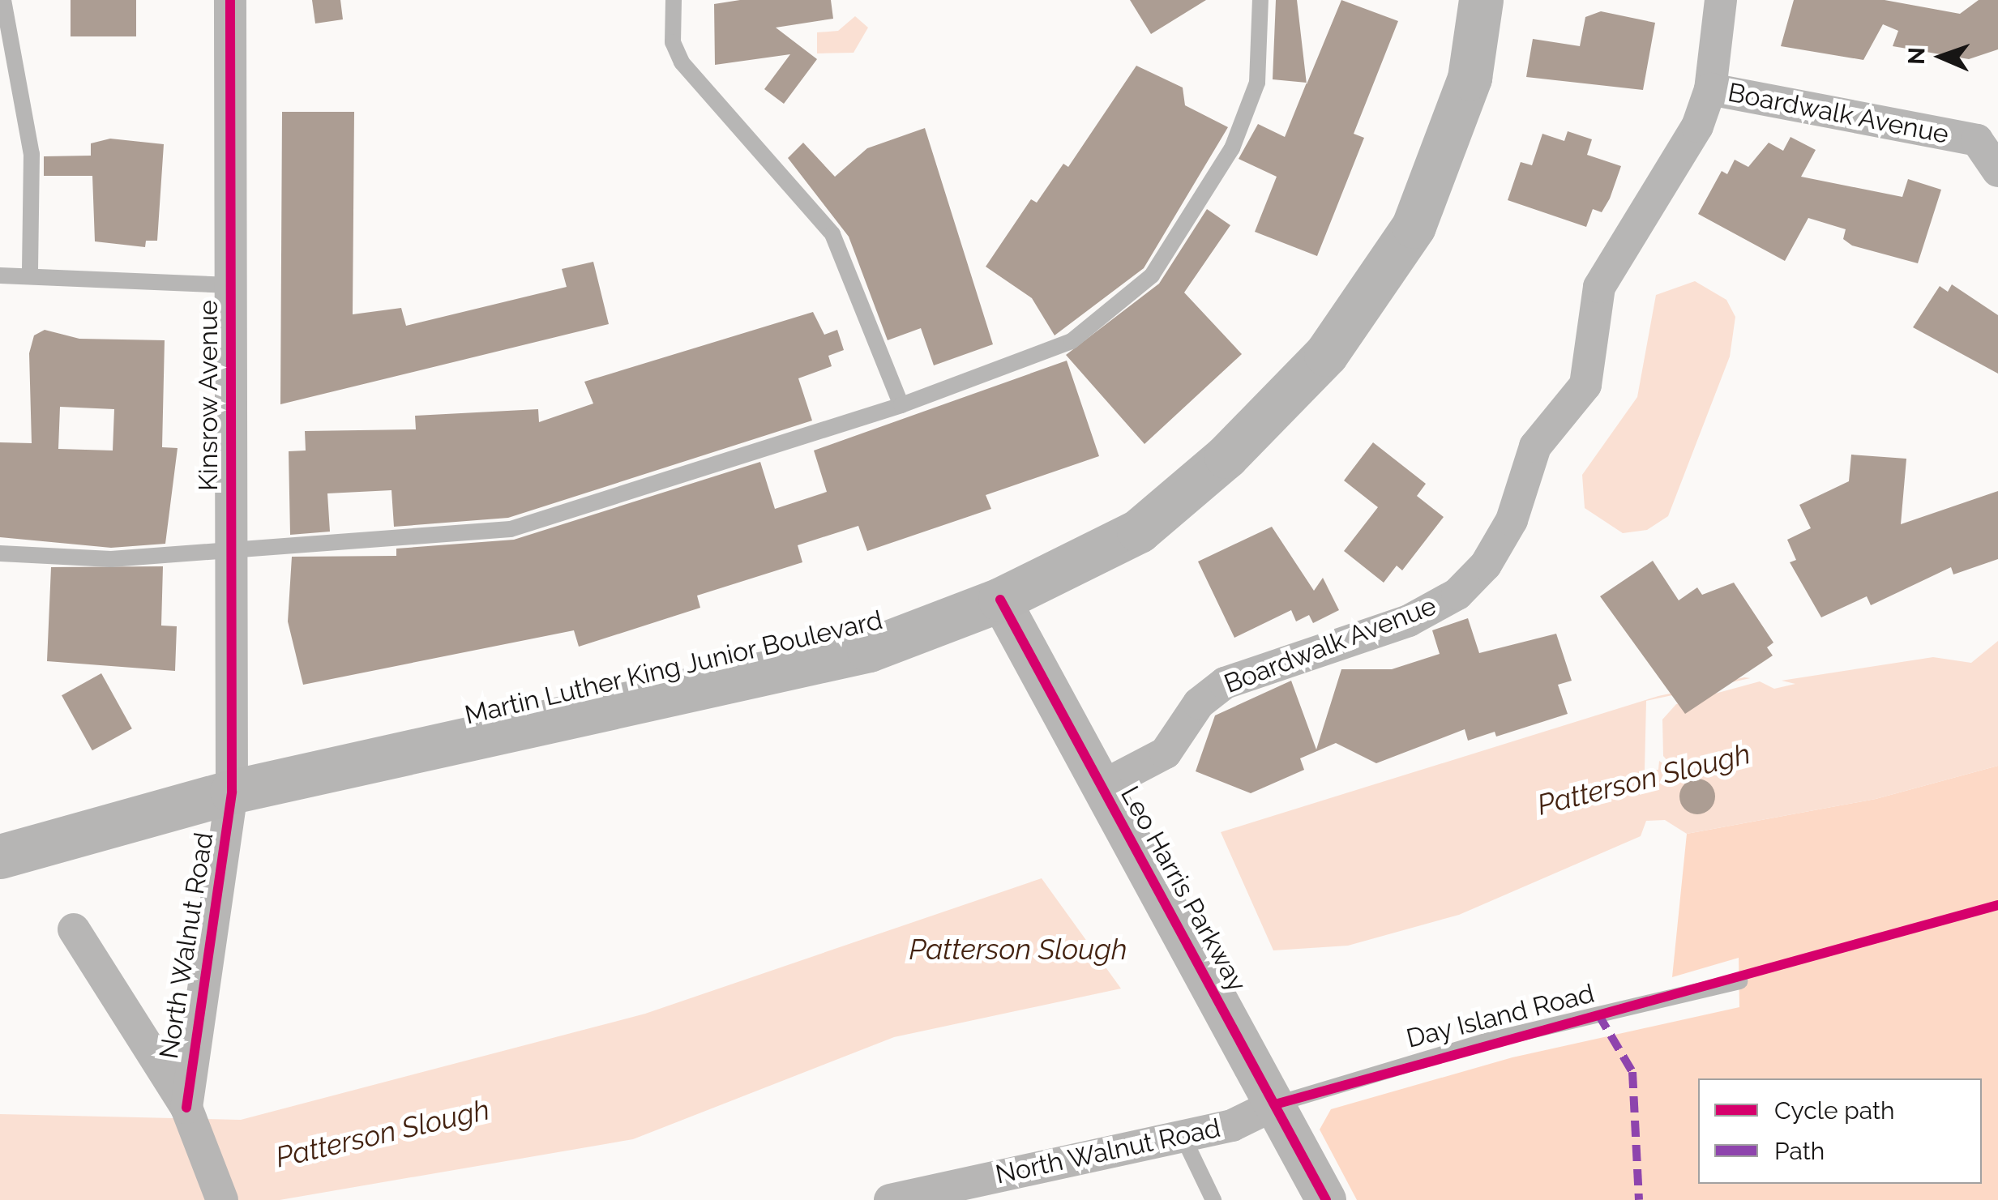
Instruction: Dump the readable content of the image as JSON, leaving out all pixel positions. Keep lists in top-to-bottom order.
{
  "streets": {
    "main road": ["Martin Luther King Junior Boulevard"],
    "street": [
      "Boardwalk Avenue",
      "Kinsrow Avenue",
      "Leo Harris Parkway",
      "North Walnut Road"
    ],
    "lane": ["Day Island Road"]
  },
  "crossings": [
    ["Boardwalk Avenue", "Leo Harris Parkway"],
    ["Kinsrow Avenue", "Martin Luther King Junior Boulevard"],
    ["Kinsrow Avenue", "North Walnut Road"],
    ["Martin Luther King Junior Boulevard", "Leo Harris Parkway"],
    ["Martin Luther King Junior Boulevard", "North Walnut Road"],
    ["Leo Harris Parkway", "North Walnut Road"],
    ["Leo Harris Parkway", "Day Island Road"],
    ["North Walnut Road", "Day Island Road"]
  ],
  "water": ["Patterson Slough"],
  "legend": ["Cycle path", "Path"],
  "north": "left"
}
